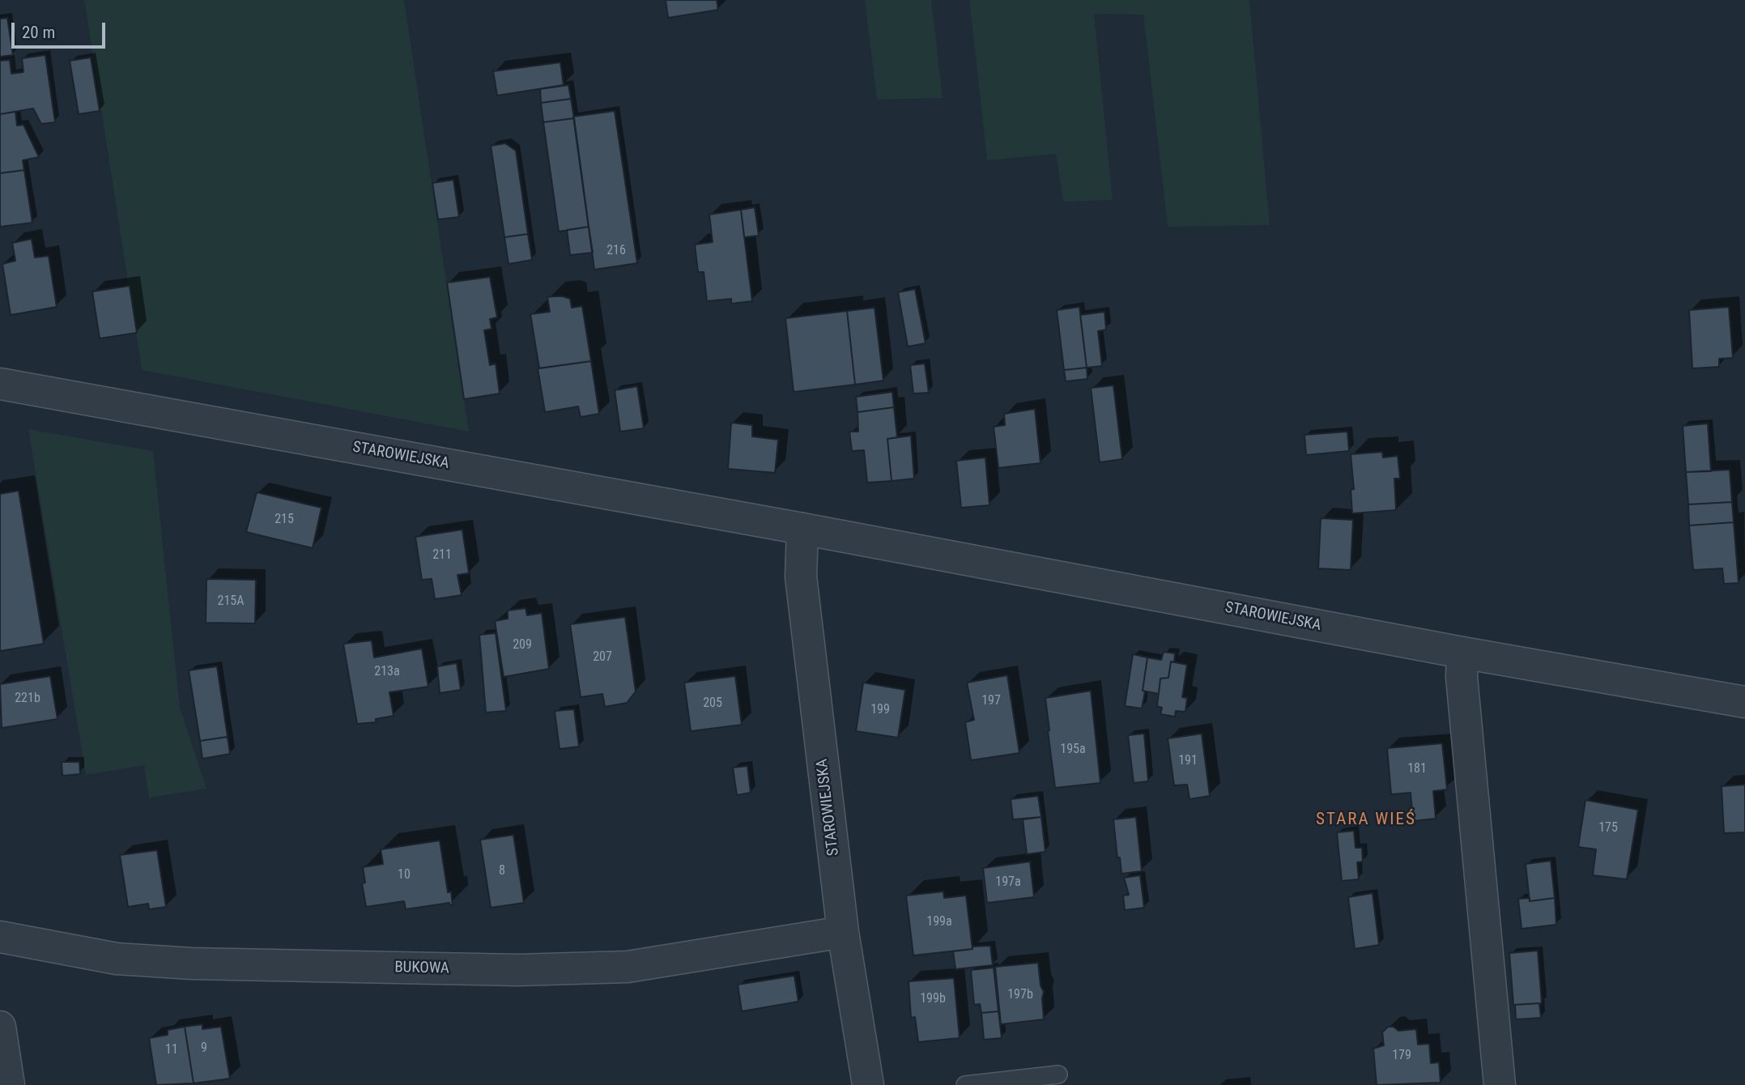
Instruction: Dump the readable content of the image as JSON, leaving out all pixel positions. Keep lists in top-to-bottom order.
{
  "streets": {
    "street": ["STAROWIEJSKA", "BUKOWA"]
  },
  "crossings": [
    ["STAROWIEJSKA", "BUKOWA"]
  ],
  "districts": ["STARA WIEŚ"],
  "house_numbers": [
    "216",
    "215",
    "211",
    "215A",
    "209",
    "207",
    "213a",
    "221b",
    "197",
    "205",
    "199",
    "195a",
    "191",
    "181",
    "175",
    "8",
    "10",
    "197a",
    "199a",
    "197b",
    "199b",
    "9",
    "11",
    "179"
  ],
  "scale_bar": "20 m"
}
